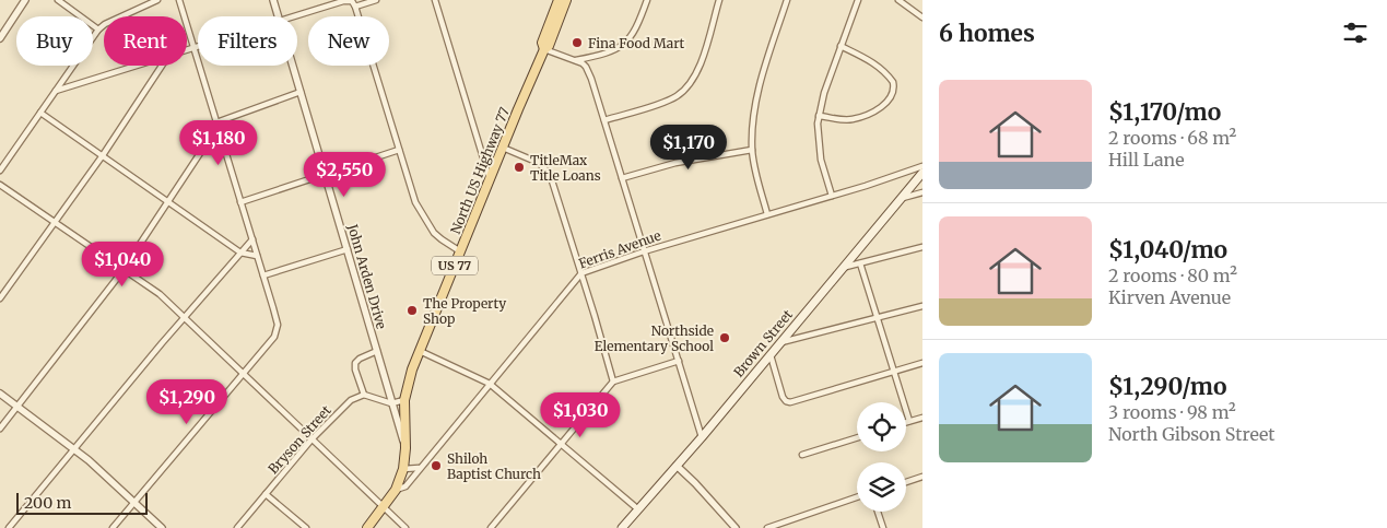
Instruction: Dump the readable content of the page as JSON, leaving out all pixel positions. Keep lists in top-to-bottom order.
{
  "streets": {
    "main road": [
      "North US Highway 77",
      "Ferris Avenue",
      "US 77",
      "Brown Street"
    ],
    "street": ["John Arden Drive", "Bryson Street"]
  },
  "crossings": [
    ["North US Highway 77", "Ferris Avenue"]
  ],
  "places": [
    "Fina Food Mart",
    "TitleMax Title Loans",
    "The Property Shop",
    "Northside Elementary School",
    "Shiloh Baptist Church"
  ],
  "scale_bar": "200 m",
  "page": {
    "heading": "6 homes",
    "chip": [
      "Buy",
      "Rent",
      "Filters",
      "New"
    ],
    "list": [
      {
        "name": "$1,170/mo",
        "note": "2 rooms · 68 m² · Hill Lane"
      },
      {
        "name": "$1,040/mo",
        "note": "2 rooms · 80 m² · Kirven Avenue"
      },
      {
        "name": "$1,290/mo",
        "note": "3 rooms · 98 m² · North Gibson Street"
      }
    ],
    "price": [
      "$1,180",
      "$1,170",
      "$2,550",
      "$1,040",
      "$1,290",
      "$1,030"
    ],
    "scale": "200 m"
  }
}
